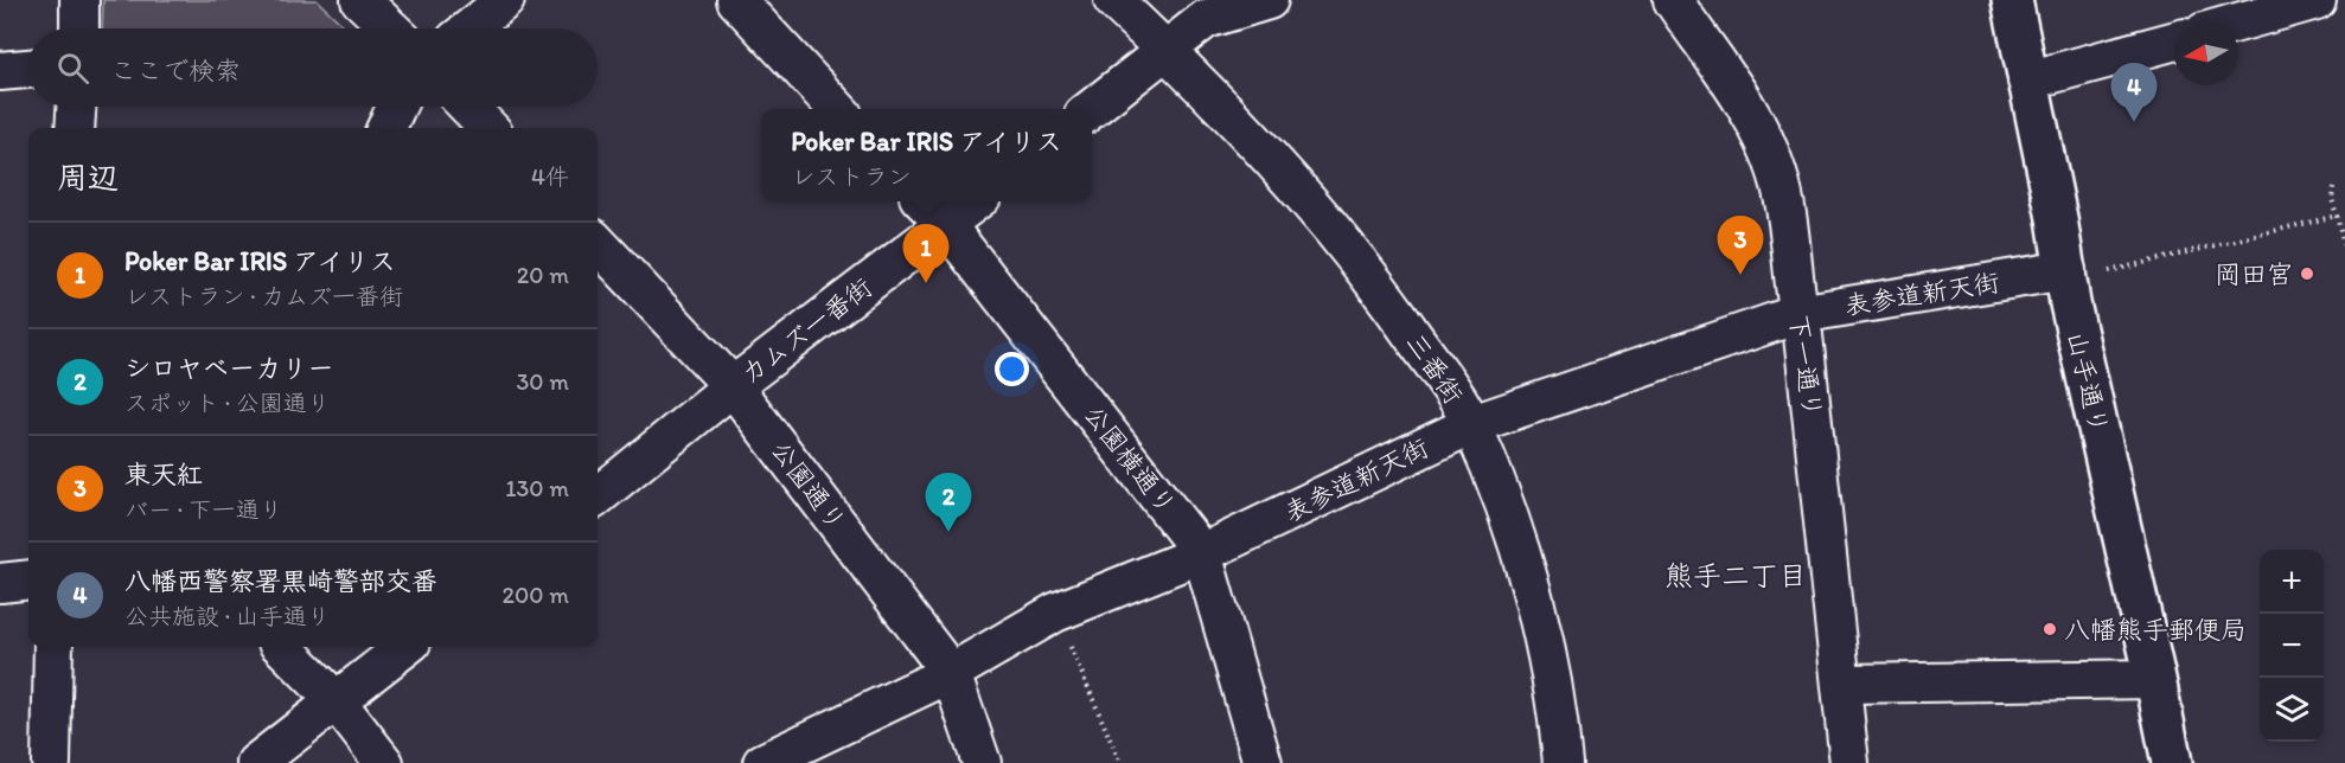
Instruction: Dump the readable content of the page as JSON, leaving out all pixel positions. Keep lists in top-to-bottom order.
{
  "streets": {
    "street": [
      "表参道新天街",
      "カムズ一番街",
      "下一通り",
      "三番街",
      "山手通り",
      "公園横通り",
      "公園通り"
    ]
  },
  "crossings": [
    ["表参道新天街", "下一通り"],
    ["表参道新天街", "三番街"],
    ["表参道新天街", "山手通り"],
    ["表参道新天街", "公園横通り"],
    ["表参道新天街", "公園通り"],
    ["カムズ一番街", "公園横通り"],
    ["カムズ一番街", "公園通り"]
  ],
  "districts": ["熊手二丁目"],
  "places": ["岡田宮", "八幡熊手郵便局"],
  "north": "left",
  "page": {
    "search": "ここで検索",
    "pins": [
      "4",
      "3",
      "1",
      "2"
    ],
    "popup": ["Poker Bar IRIS アイリス", "レストラン"],
    "heading": ["周辺", "4件"],
    "list": [
      {
        "mark": "1",
        "name": "Poker Bar IRIS アイリス",
        "note": "レストラン · カムズ一番街",
        "value": "20 m"
      },
      {
        "mark": "2",
        "name": "シロヤベーカリー",
        "note": "スポット · 公園通り",
        "value": "30 m"
      },
      {
        "mark": "3",
        "name": "東天紅",
        "note": "バー · 下一通り",
        "value": "130 m"
      },
      {
        "mark": "4",
        "name": "八幡西警察署黒崎警部交番",
        "note": "公共施設 · 山手通り",
        "value": "200 m"
      }
    ],
    "map_buttons": ["+", "−"]
  }
}
